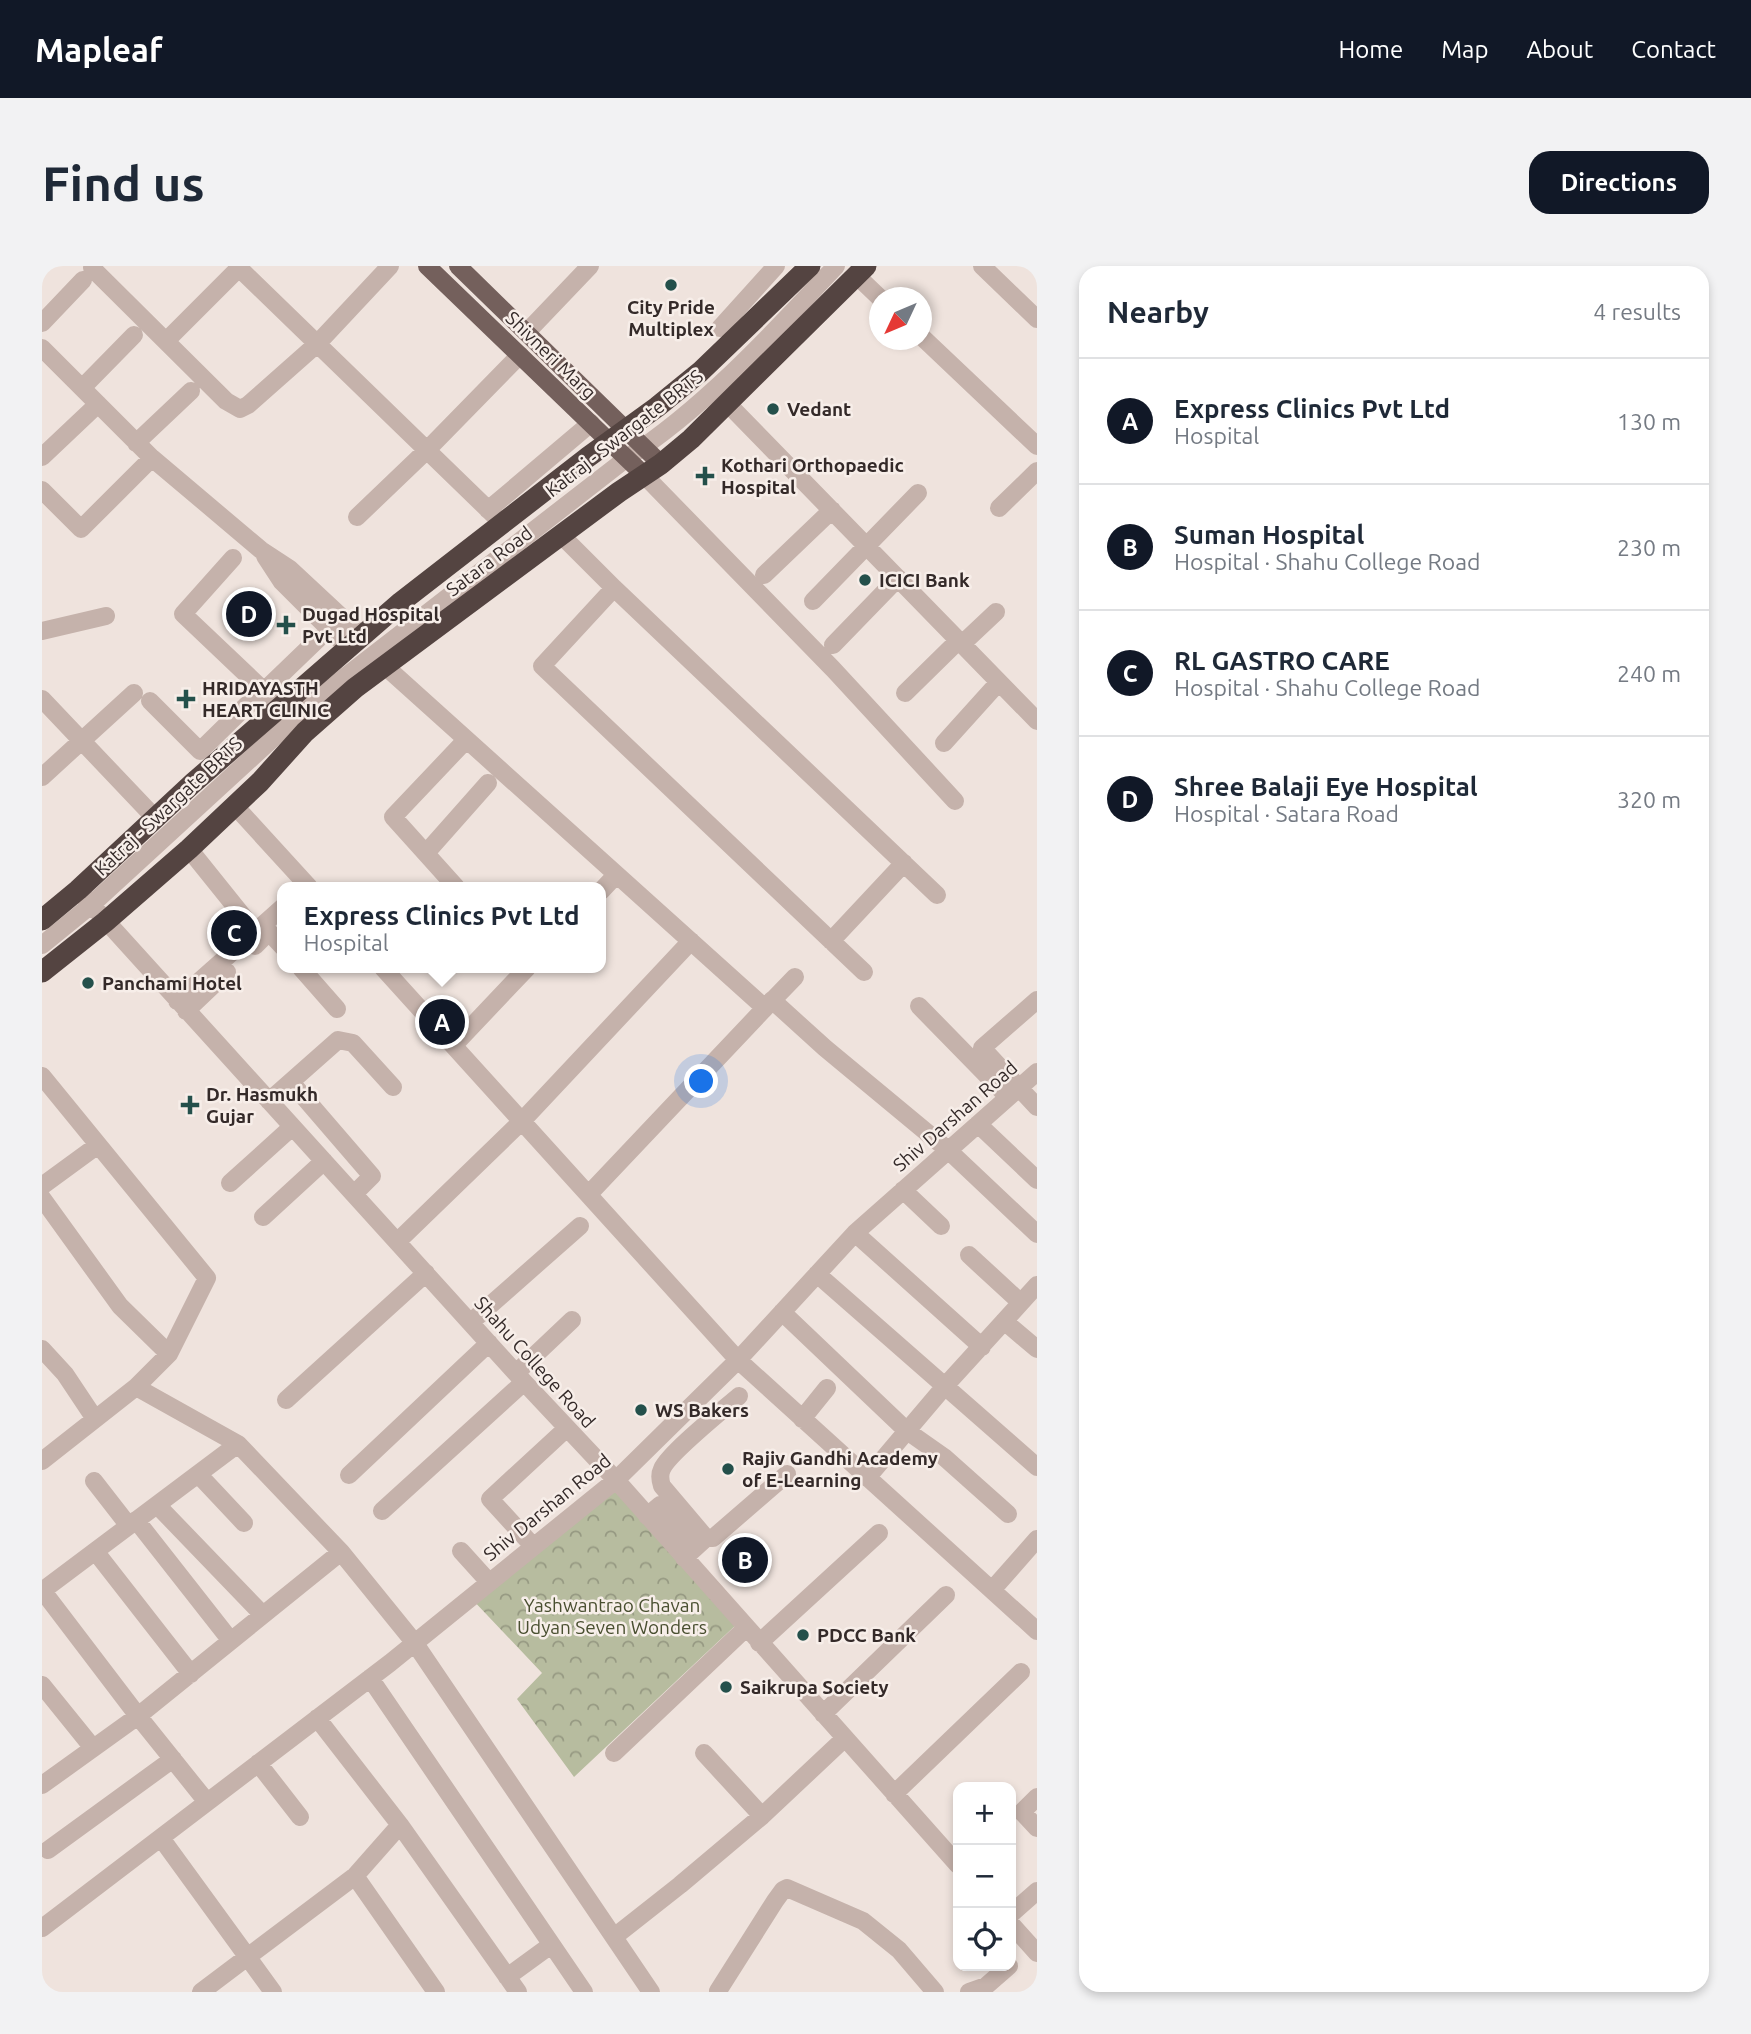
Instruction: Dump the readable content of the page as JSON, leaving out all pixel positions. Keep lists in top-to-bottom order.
{
  "streets": {
    "highway": ["Satara Road"],
    "main road": ["Shivneri Marg"],
    "street": ["Katraj - Swargate BRTS", "Shiv Darshan Road", "Shahu College Road"]
  },
  "crossings": [
    ["Shivneri Marg", "Katraj - Swargate BRTS"],
    ["Shivneri Marg", "Satara Road"],
    ["Katraj - Swargate BRTS", "Satara Road"],
    ["Katraj - Swargate BRTS", "Shahu College Road"],
    ["Satara Road", "Shahu College Road"],
    ["Shiv Darshan Road", "Shahu College Road"]
  ],
  "parks": ["Yashwantrao Chavan Udyan Seven Wonders"],
  "places": {
    "other": [
      "City Pride Multiplex",
      "Vedant",
      "ICICI Bank",
      "Panchami Hotel",
      "WS Bakers",
      "Rajiv Gandhi Academy of E-Learning",
      "PDCC Bank",
      "Saikrupa Society"
    ],
    "health": [
      "Kothari Orthopaedic Hospital",
      "Dugad Hospital Pvt Ltd",
      "HRIDAYASTH HEART CLINIC",
      "Dr. Hasmukh Gujar"
    ]
  },
  "north": "bottom left",
  "page": {
    "header": "Mapleaf",
    "nav": [
      "Home",
      "Map",
      "About",
      "Contact"
    ],
    "buttons": "Directions",
    "title": "Find us",
    "heading": ["Nearby", "4 results"],
    "list": [
      {
        "mark": "A",
        "name": "Express Clinics Pvt Ltd",
        "note": "Hospital",
        "value": "130 m"
      },
      {
        "mark": "B",
        "name": "Suman Hospital",
        "note": "Hospital · Shahu College Road",
        "value": "230 m"
      },
      {
        "mark": "C",
        "name": "RL GASTRO CARE",
        "note": "Hospital · Shahu College Road",
        "value": "240 m"
      },
      {
        "mark": "D",
        "name": "Shree Balaji Eye Hospital",
        "note": "Hospital · Satara Road",
        "value": "320 m"
      }
    ],
    "pins": [
      "D",
      "C",
      "A",
      "B"
    ],
    "popup": ["Express Clinics Pvt Ltd", "Hospital"],
    "map_buttons": ["+", "−"]
  }
}
